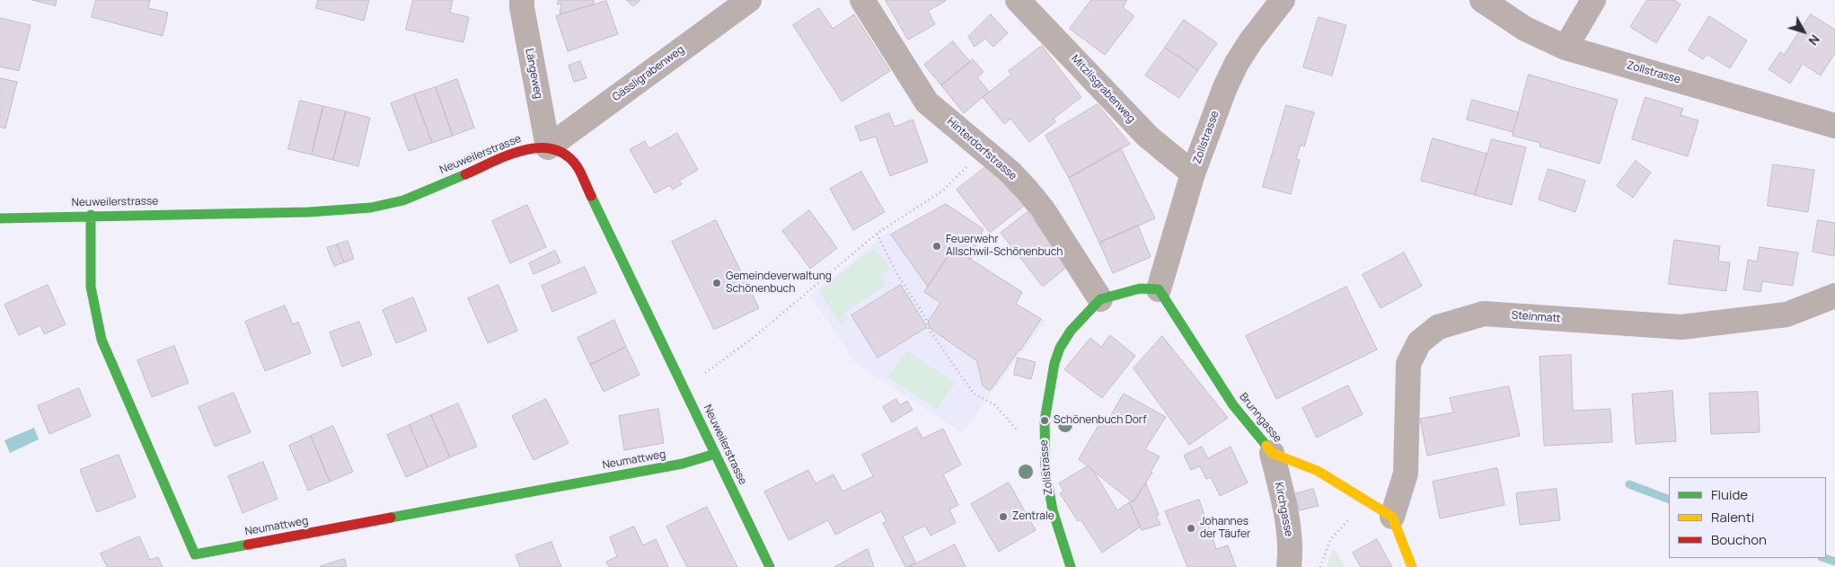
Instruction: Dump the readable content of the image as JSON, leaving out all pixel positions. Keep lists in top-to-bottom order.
{
  "streets": {
    "street": [
      "Zollstrasse",
      "Längeweg",
      "Gässligrabenweg",
      "Mitzlisgrabenweg",
      "Hinterdorfstrasse",
      "Neuweilerstrasse",
      "Steinmatt",
      "Brunngasse",
      "Neumattweg",
      "Kirchgasse"
    ]
  },
  "crossings": [
    ["Zollstrasse", "Mitzlisgrabenweg"],
    ["Zollstrasse", "Hinterdorfstrasse"],
    ["Zollstrasse", "Brunngasse"],
    ["Längeweg", "Gässligrabenweg"],
    ["Längeweg", "Neuweilerstrasse"],
    ["Gässligrabenweg", "Neuweilerstrasse"],
    ["Neuweilerstrasse", "Neumattweg"],
    ["Steinmatt", "Brunngasse"],
    ["Brunngasse", "Kirchgasse"]
  ],
  "places": [
    "Feuerwehr Allschwil-Schönenbuch",
    "Gemeindeverwaltung Schönenbuch",
    "Schönenbuch Dorf",
    "Zentrale",
    "Johannes der Täufer"
  ],
  "legend": ["Fluide", "Ralenti", "Bouchon"],
  "north": "bottom right"
}
